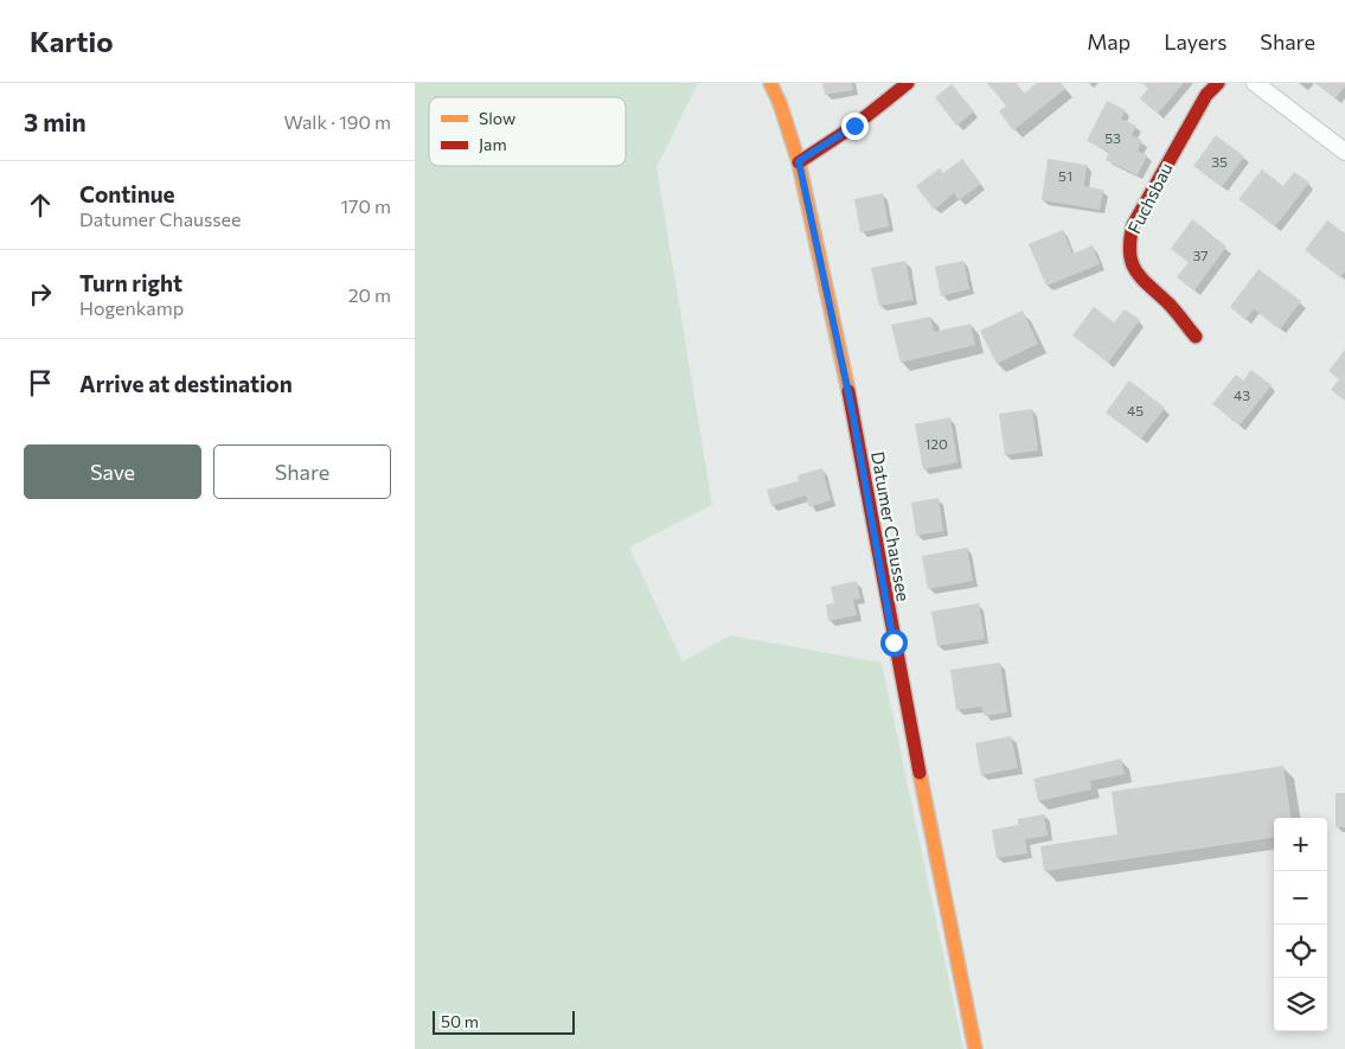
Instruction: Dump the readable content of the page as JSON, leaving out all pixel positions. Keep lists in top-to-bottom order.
{
  "streets": {
    "street": ["Fuchsbau", "Datumer Chaussee"]
  },
  "house_numbers": [
    "53",
    "35",
    "51",
    "37",
    "43",
    "45",
    "120"
  ],
  "legend": ["Slow", "Jam"],
  "scale_bar": "50 m",
  "page": {
    "header": "Kartio",
    "nav": ["Map", "Layers", "Share"],
    "heading": ["3 min", "Walk · 190 m"],
    "list": [
      ["Continue", "Datumer Chaussee", "170 m"],
      ["Turn right", "Hogenkamp", "20 m"],
      "Arrive at destination"
    ],
    "buttons": ["Save", "Share"],
    "map_buttons": ["+", "−"],
    "scale": "50 m"
  }
}
